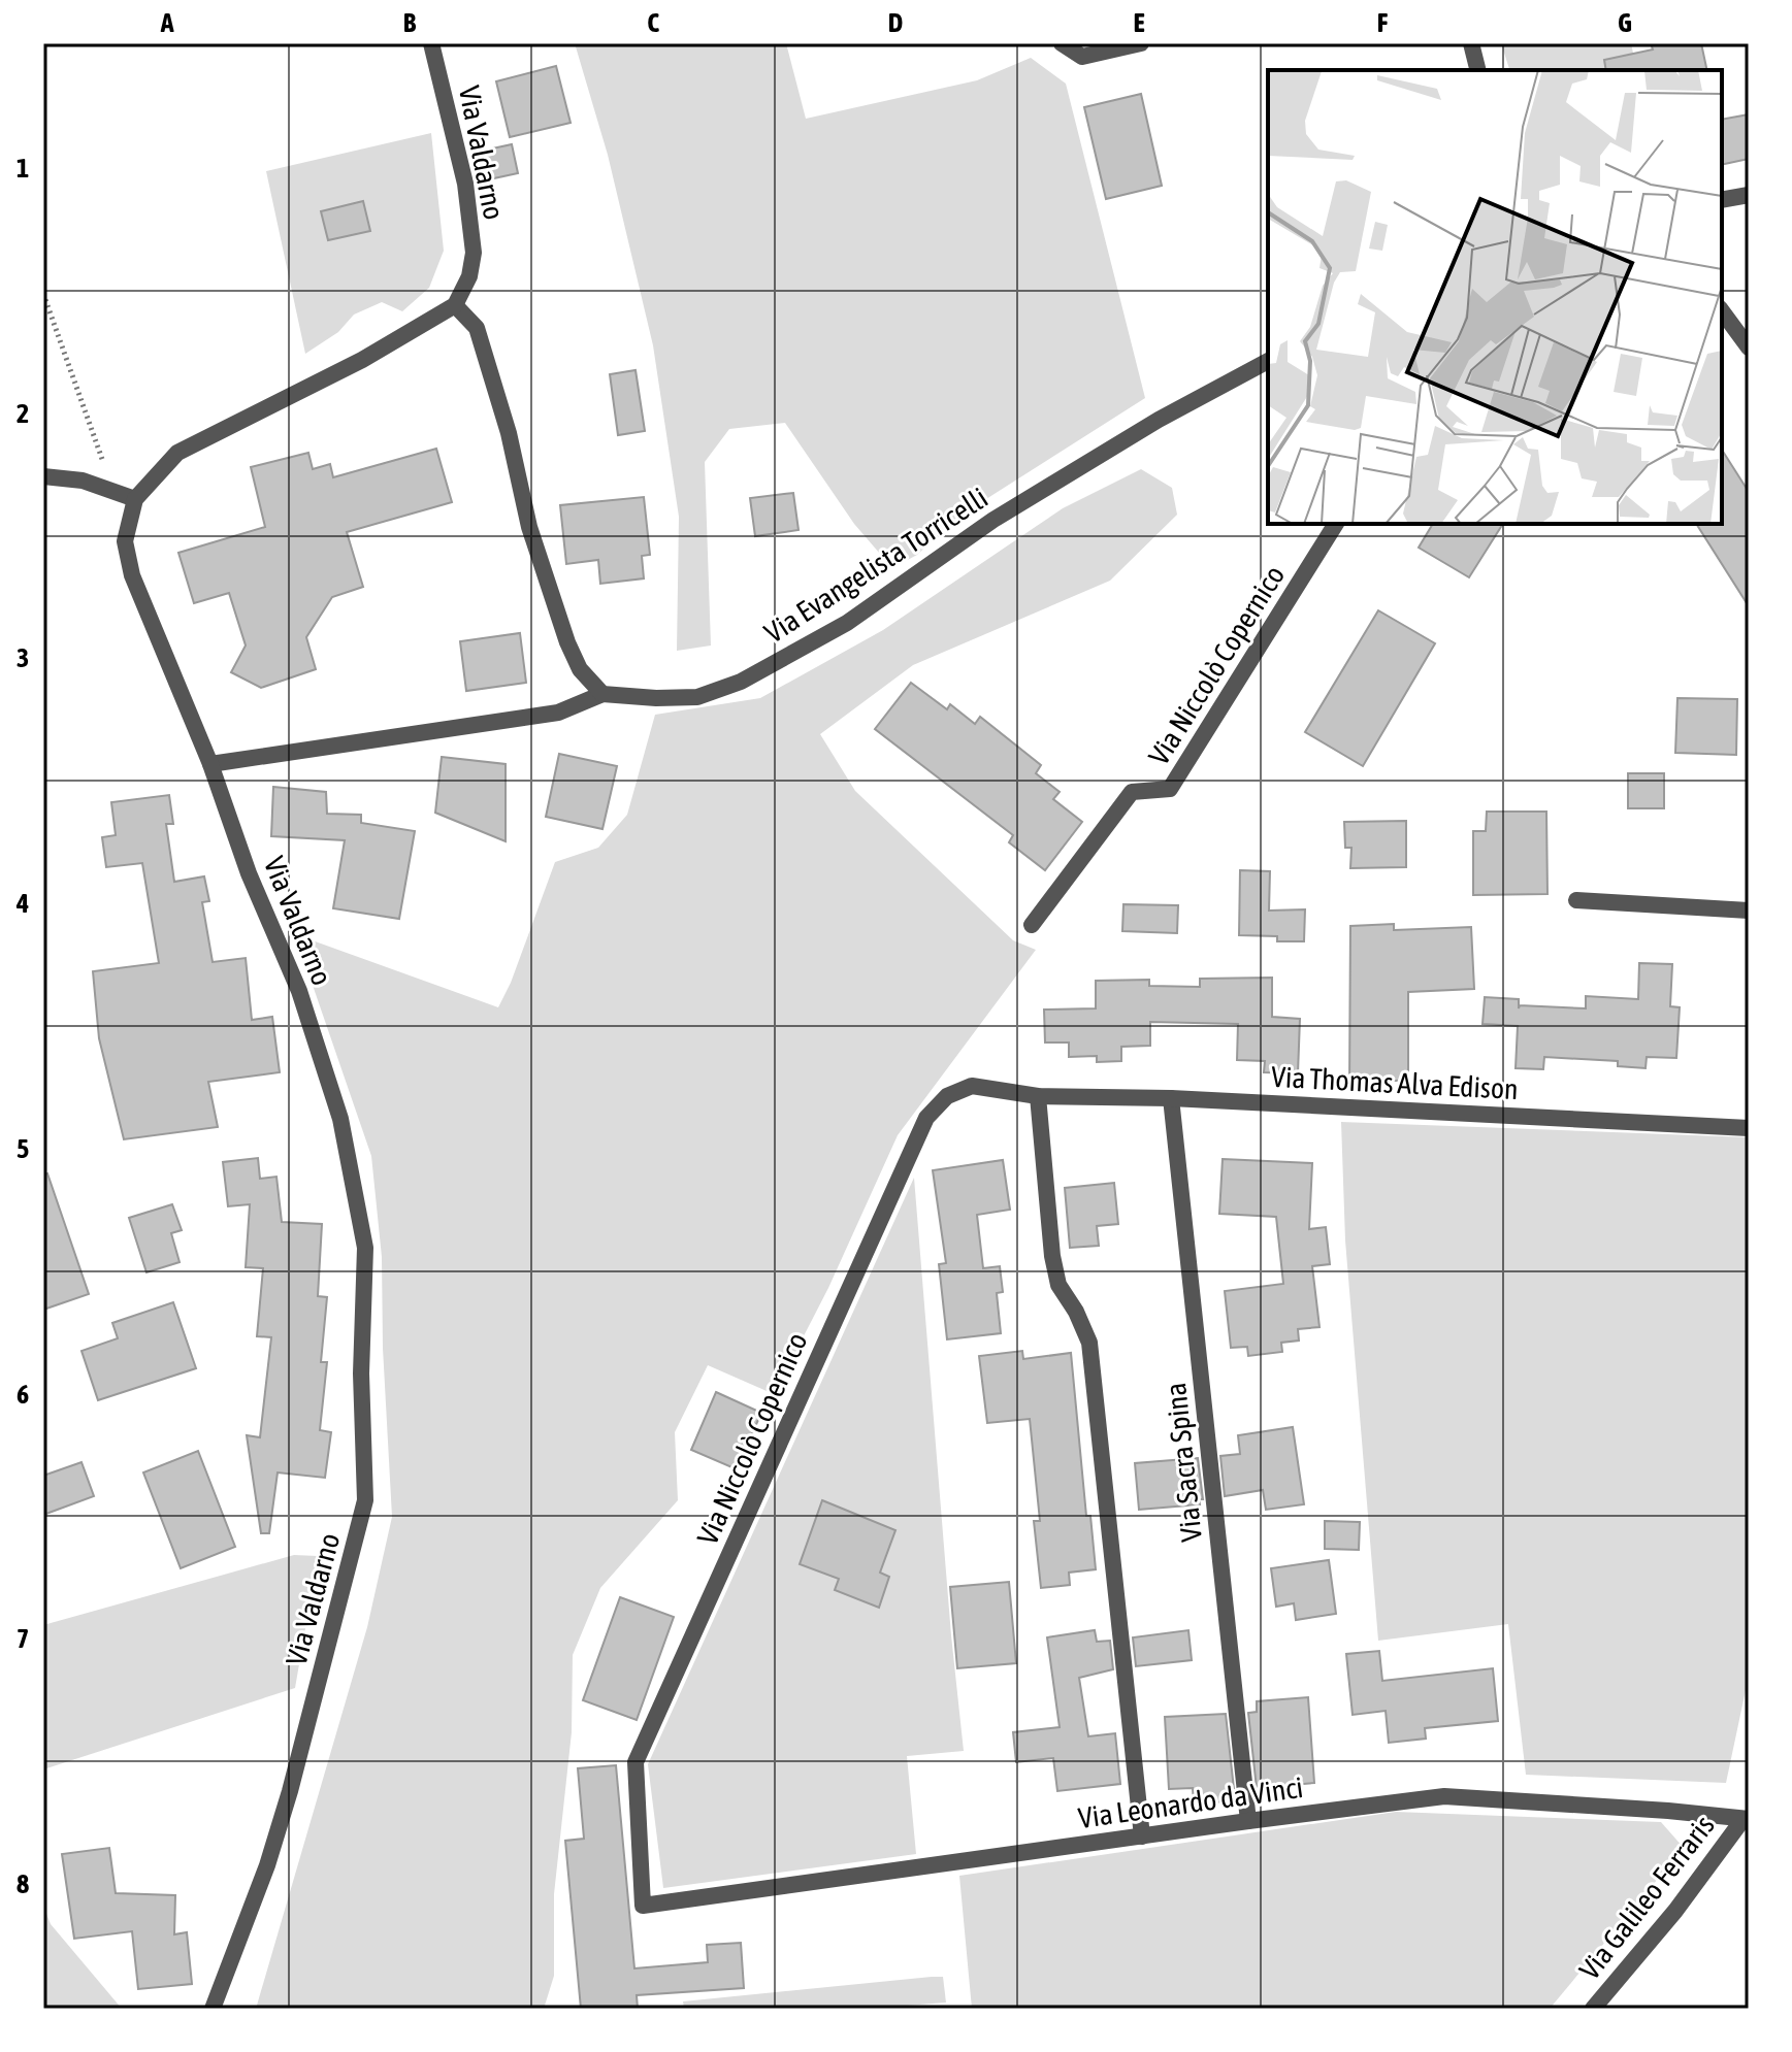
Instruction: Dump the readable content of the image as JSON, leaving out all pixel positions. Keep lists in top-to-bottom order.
{
  "streets": {
    "street": [
      "Via Valdarno",
      "Via Evangelista Torricelli",
      "Via Niccolò Copernico",
      "Via Thomas Alva Edison",
      "Via Sacra Spina",
      "Via Leonardo da Vinci",
      "Via Galileo Ferraris"
    ]
  },
  "crossings": [
    ["Via Niccolò Copernico", "Via Thomas Alva Edison"],
    ["Via Niccolò Copernico", "Via Leonardo da Vinci"],
    ["Via Thomas Alva Edison", "Via Sacra Spina"],
    ["Via Sacra Spina", "Via Leonardo da Vinci"],
    ["Via Leonardo da Vinci", "Via Galileo Ferraris"]
  ],
  "grid": {
    "columns": [
      "A",
      "B",
      "C",
      "D",
      "E",
      "F",
      "G"
    ],
    "rows": [
      "1",
      "2",
      "3",
      "4",
      "5",
      "6",
      "7",
      "8"
    ]
  }
}
